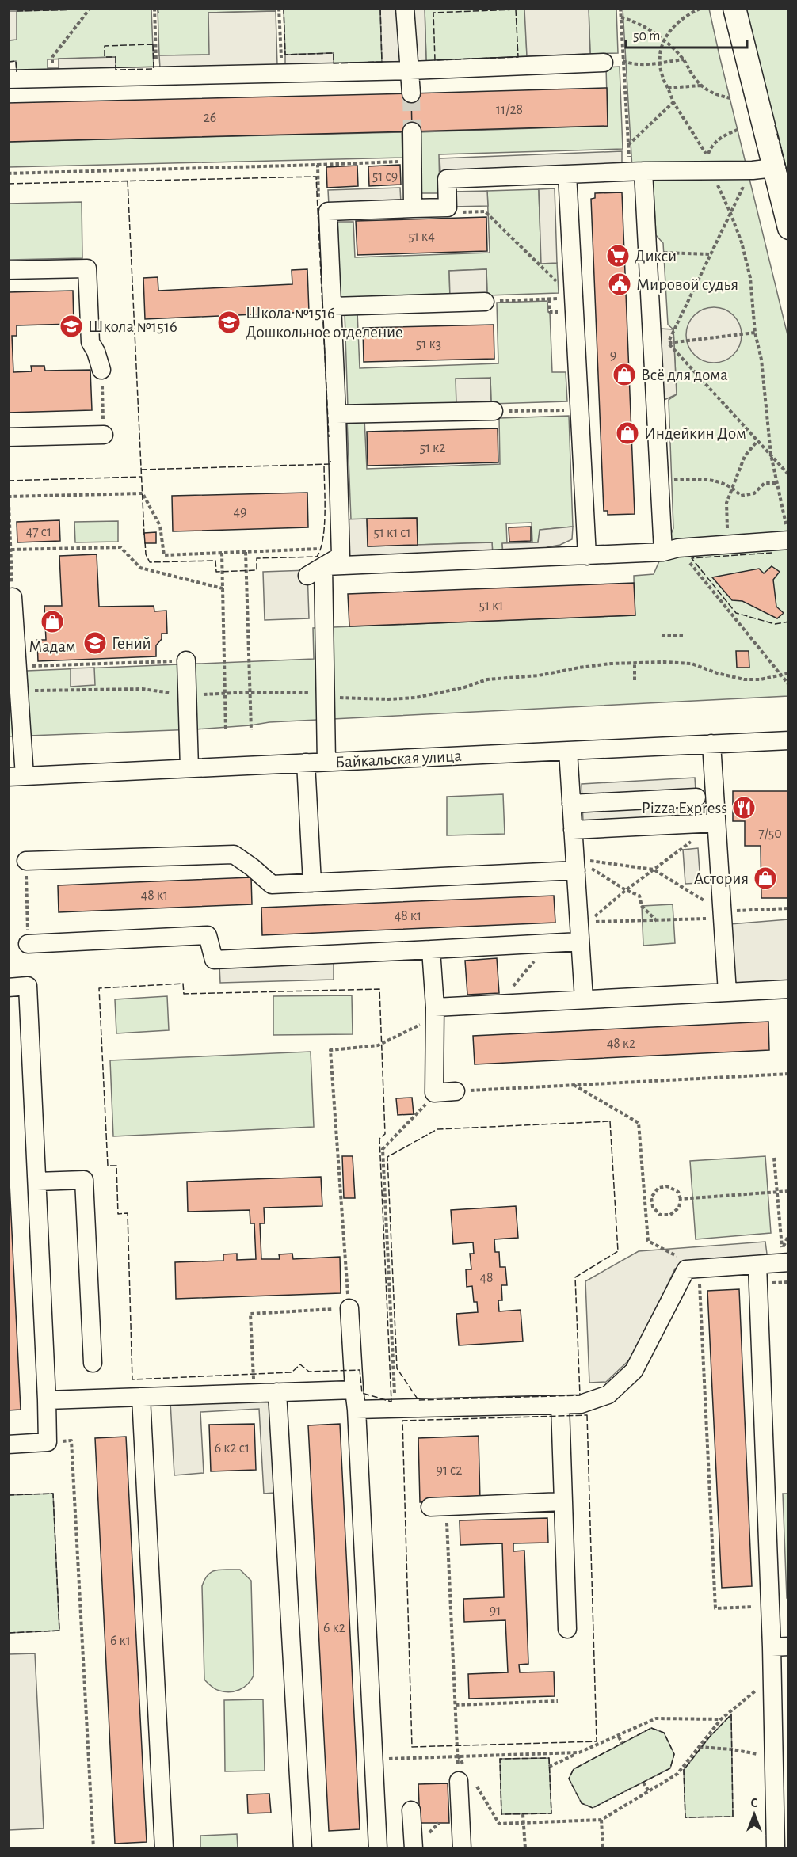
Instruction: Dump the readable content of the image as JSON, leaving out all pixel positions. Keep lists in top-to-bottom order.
{
  "streets": {
    "street": ["Байкальская улица"]
  },
  "places": {
    "supermarket": ["Дикси"],
    "public building": ["Мировой судья"],
    "school or university": ["Школа №1516 Дошкольное отделение", "Школа №1516", "Гений"],
    "shop": [
      "Всё для дома",
      "Индейкин Дом",
      "Мадам",
      "Астория"
    ],
    "restaurant": ["Pizza Express"]
  },
  "house_numbers": [
    "11/28",
    "26",
    "51 с9",
    "51 к4",
    "51 к3",
    "9",
    "51 к2",
    "49",
    "47 с1",
    "51 к1 с1",
    "51 к1",
    "7/50",
    "48 к1",
    "48 к1",
    "48 к2",
    "48",
    "6 к2 с1",
    "91 с2",
    "91",
    "6 к2",
    "6 к1"
  ],
  "scale_bar": "50 m",
  "north": "top"
}
